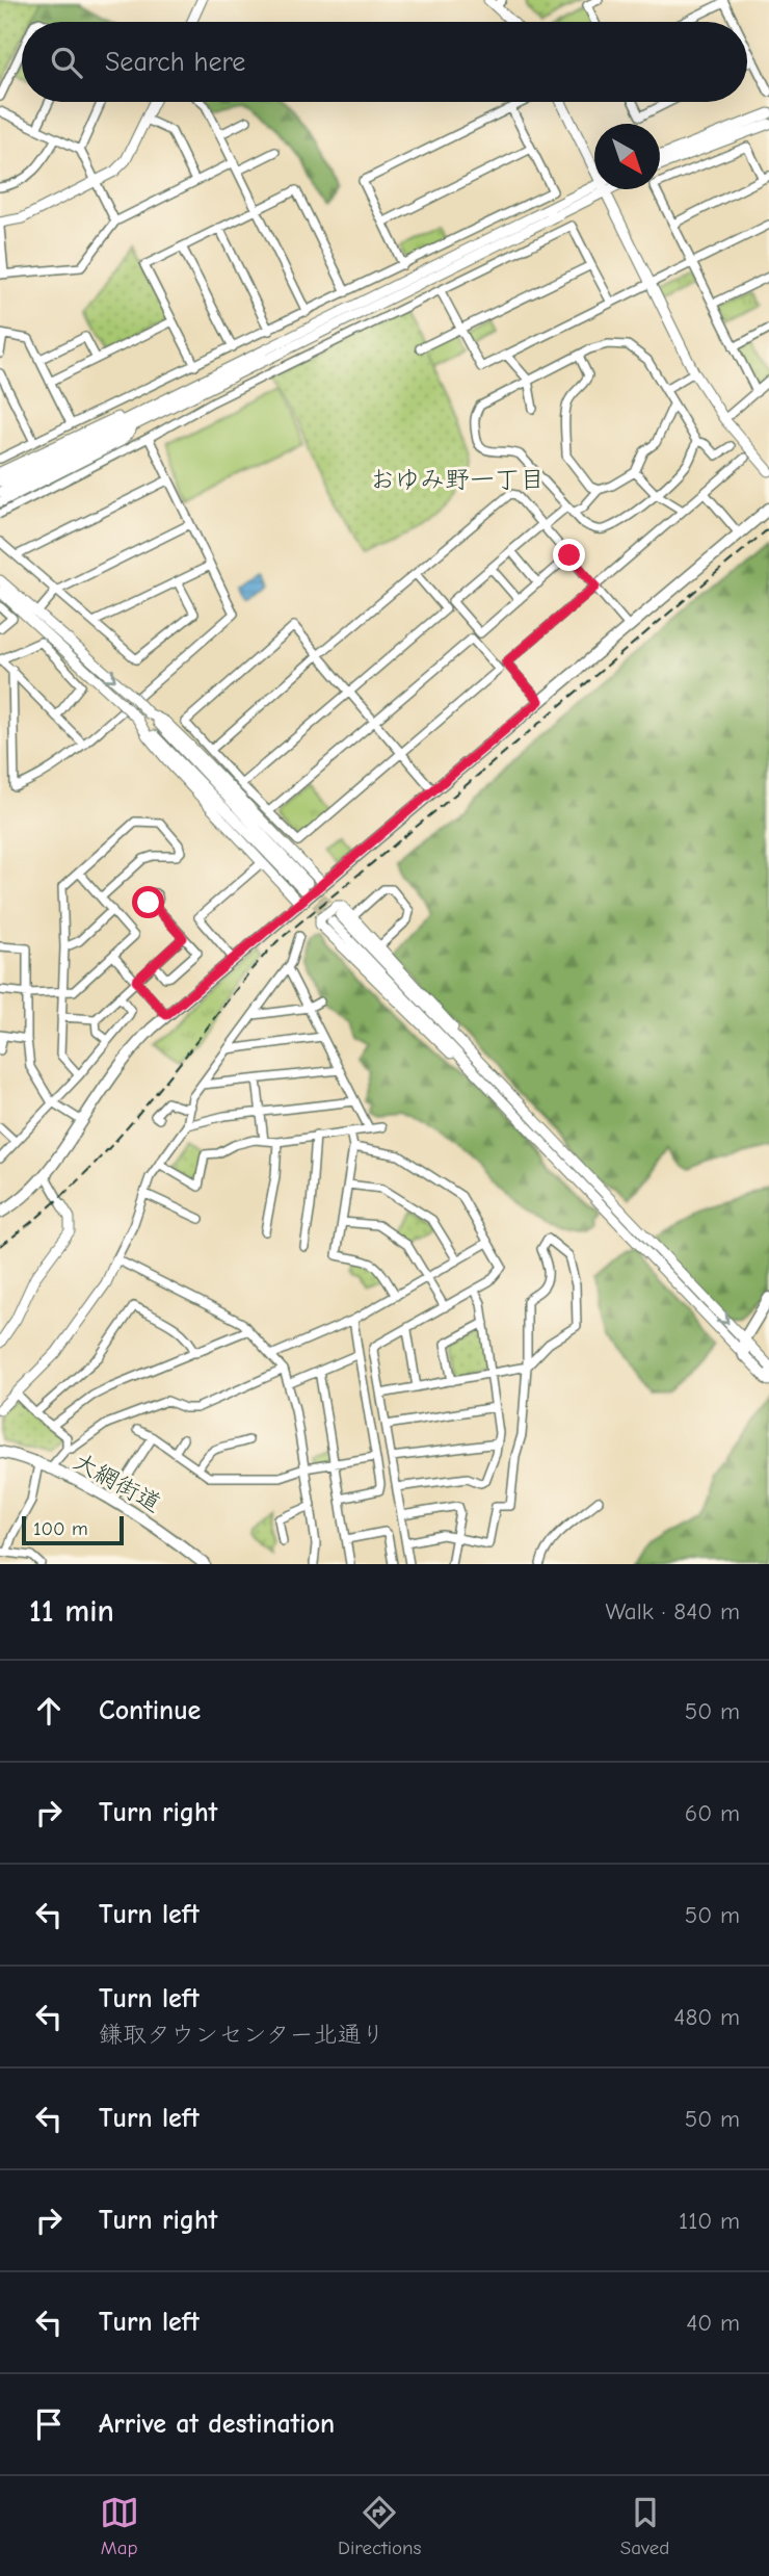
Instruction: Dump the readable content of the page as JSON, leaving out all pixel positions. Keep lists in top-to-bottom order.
{
  "streets": {
    "main road": ["大網街道"]
  },
  "districts": ["おゆみ野一丁目"],
  "scale_bar": "100 m",
  "north": "bottom right",
  "page": {
    "search": "Search here",
    "scale": "100 m",
    "heading": ["11 min", "Walk · 840 m"],
    "list": [
      ["Continue", "50 m"],
      ["Turn right", "60 m"],
      ["Turn left", "50 m"],
      ["Turn left", "鎌取タウンセンター北通り", "480 m"],
      ["Turn left", "50 m"],
      ["Turn right", "110 m"],
      ["Turn left", "40 m"],
      "Arrive at destination"
    ],
    "nav": ["Map", "Directions", "Saved"]
  }
}
